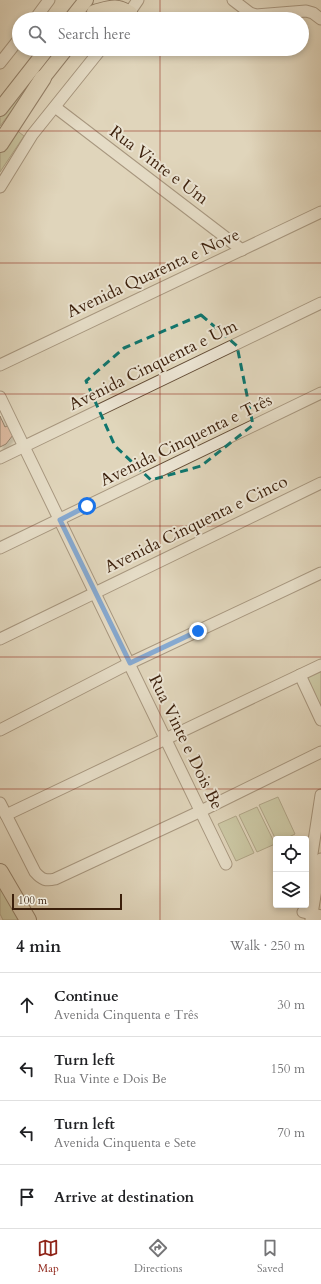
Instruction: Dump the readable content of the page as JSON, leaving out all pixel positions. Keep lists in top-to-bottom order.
{
  "streets": {
    "street": [
      "Rua Vinte e Um",
      "Avenida Quarenta e Nove",
      "Avenida Cinquenta e Um",
      "Avenida Cinquenta e Três",
      "Avenida Cinquenta e Cinco",
      "Rua Vinte e Dois Be"
    ]
  },
  "crossings": [
    ["Rua Vinte e Um", "Avenida Quarenta e Nove"],
    ["Avenida Cinquenta e Um", "Rua Vinte e Dois Be"],
    ["Avenida Cinquenta e Três", "Rua Vinte e Dois Be"],
    ["Avenida Cinquenta e Cinco", "Rua Vinte e Dois Be"]
  ],
  "scale_bar": "100 m",
  "page": {
    "search": "Search here",
    "scale": "100 m",
    "heading": ["4 min", "Walk · 250 m"],
    "list": [
      ["Continue", "Avenida Cinquenta e Três", "30 m"],
      ["Turn left", "Rua Vinte e Dois Be", "150 m"],
      ["Turn left", "Avenida Cinquenta e Sete", "70 m"],
      "Arrive at destination"
    ],
    "nav": ["Map", "Directions", "Saved"]
  }
}
